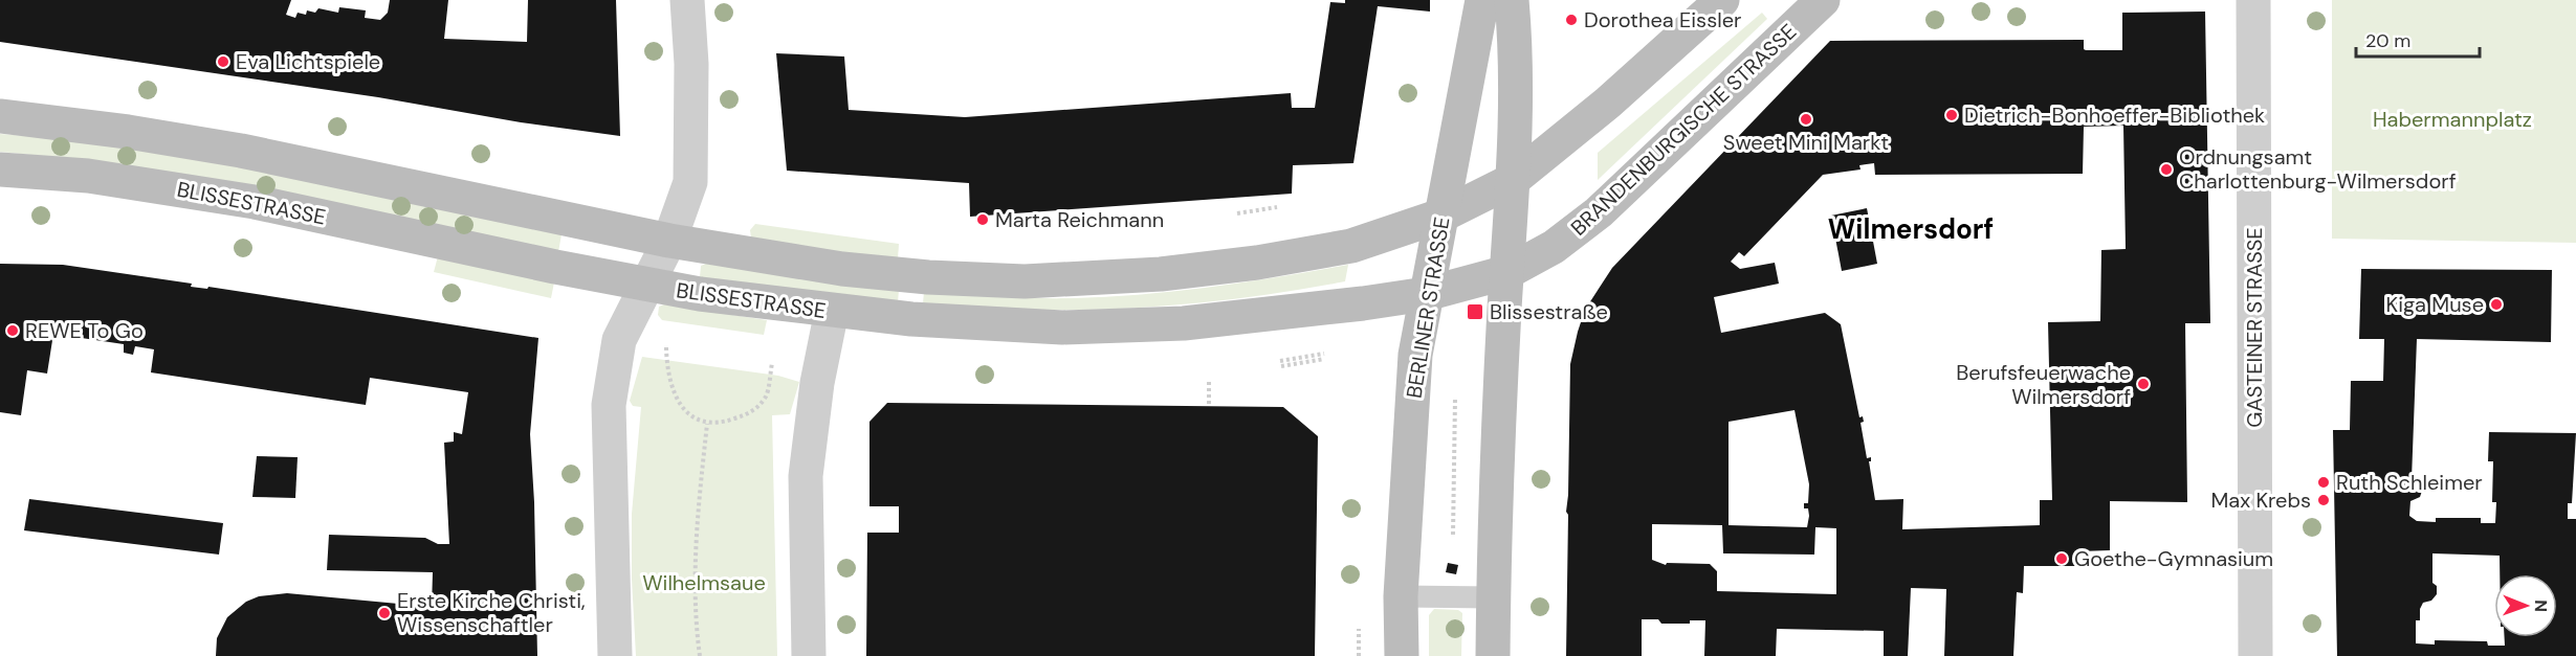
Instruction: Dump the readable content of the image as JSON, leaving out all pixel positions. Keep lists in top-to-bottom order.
{
  "streets": {
    "main road": ["BRANDENBURGISCHE STRASSE", "BLISSESTRASSE", "BERLINER STRASSE"],
    "street": ["GASTEINER STRASSE"]
  },
  "crossings": [
    ["BRANDENBURGISCHE STRASSE", "BLISSESTRASSE"],
    ["BLISSESTRASSE", "BERLINER STRASSE"]
  ],
  "districts": ["Wilmersdorf"],
  "parks": ["Habermannplatz", "Wilhelmsaue"],
  "places": {
    "other": [
      "Dorothea Eissler",
      "Eva Lichtspiele",
      "Dietrich-Bonhoeffer-Bibliothek",
      "Sweet Mini Markt",
      "Ordnungsamt Charlottenburg-Wilmersdorf",
      "Marta Reichmann",
      "Kiga Muse",
      "REWE To Go",
      "Berufsfeuerwache Wilmersdorf",
      "Ruth Schleimer",
      "Max Krebs",
      "Goethe-Gymnasium",
      "Erste Kirche Christi, Wissenschaftler"
    ],
    "transit": ["Blissestraße"]
  },
  "scale_bar": "20 m",
  "north": "right"
}
